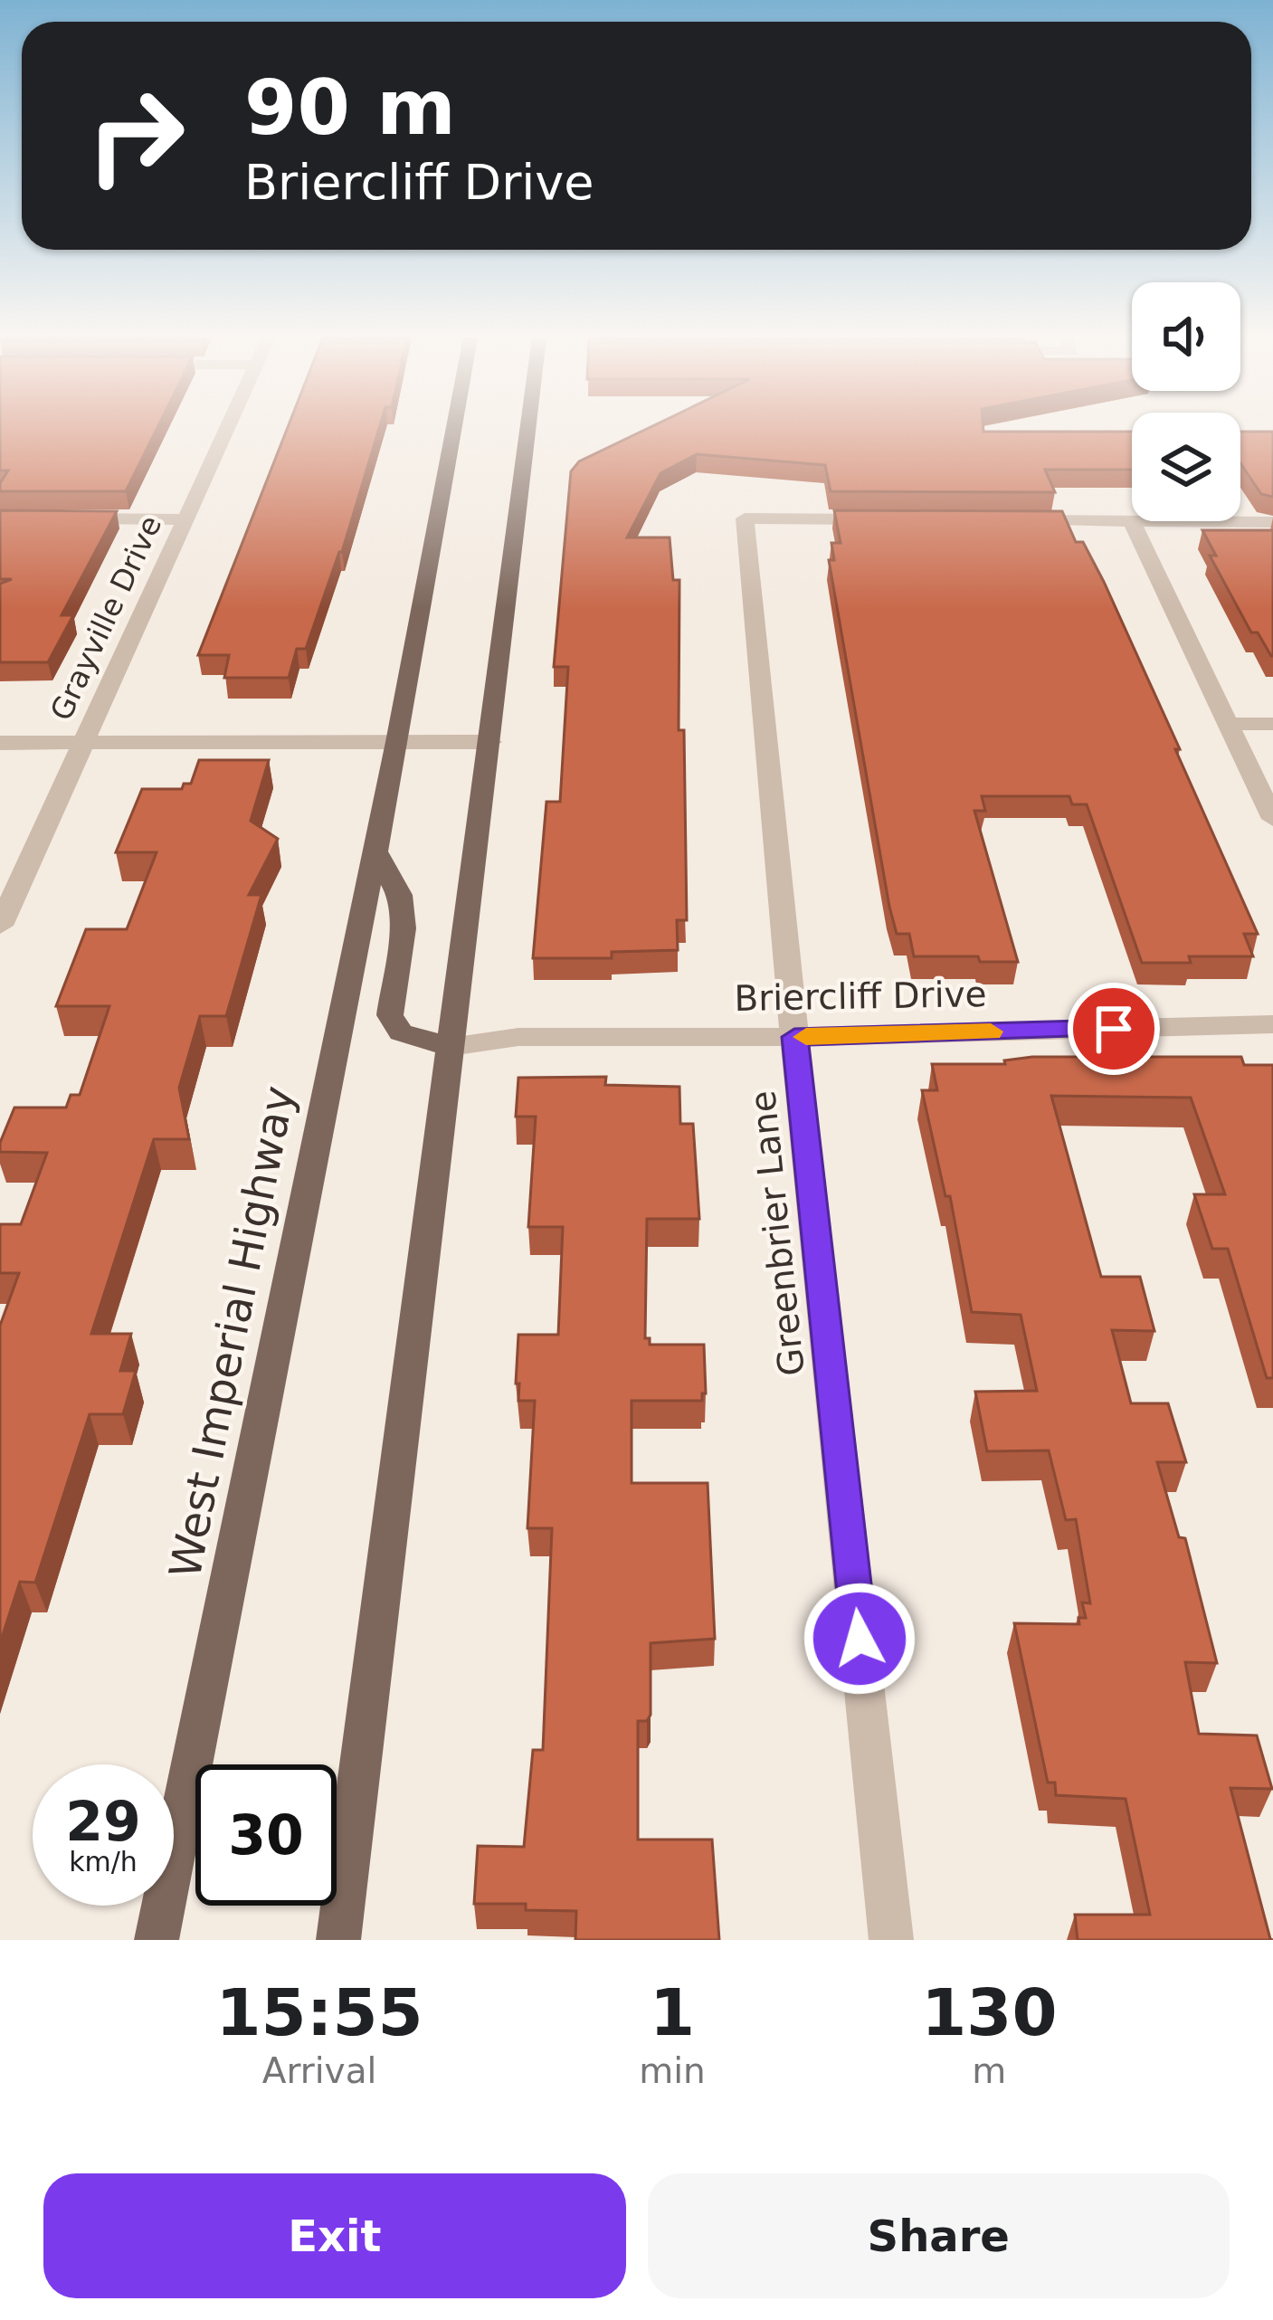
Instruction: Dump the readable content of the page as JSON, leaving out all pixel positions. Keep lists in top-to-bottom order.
{
  "streets": {
    "main road": ["West Imperial Highway"],
    "street": ["Grayville Drive", "Briercliff Drive", "Greenbrier Lane"]
  },
  "crossings": [
    ["Briercliff Drive", "Greenbrier Lane"]
  ],
  "page": {
    "turn": ["90 m", "Briercliff Drive"],
    "speed": "29 km/h",
    "limit": "30",
    "eta": [
      "15:55",
      "Arrival",
      "1",
      "min",
      "130",
      "m"
    ],
    "buttons": ["Exit", "Share"]
  }
}
